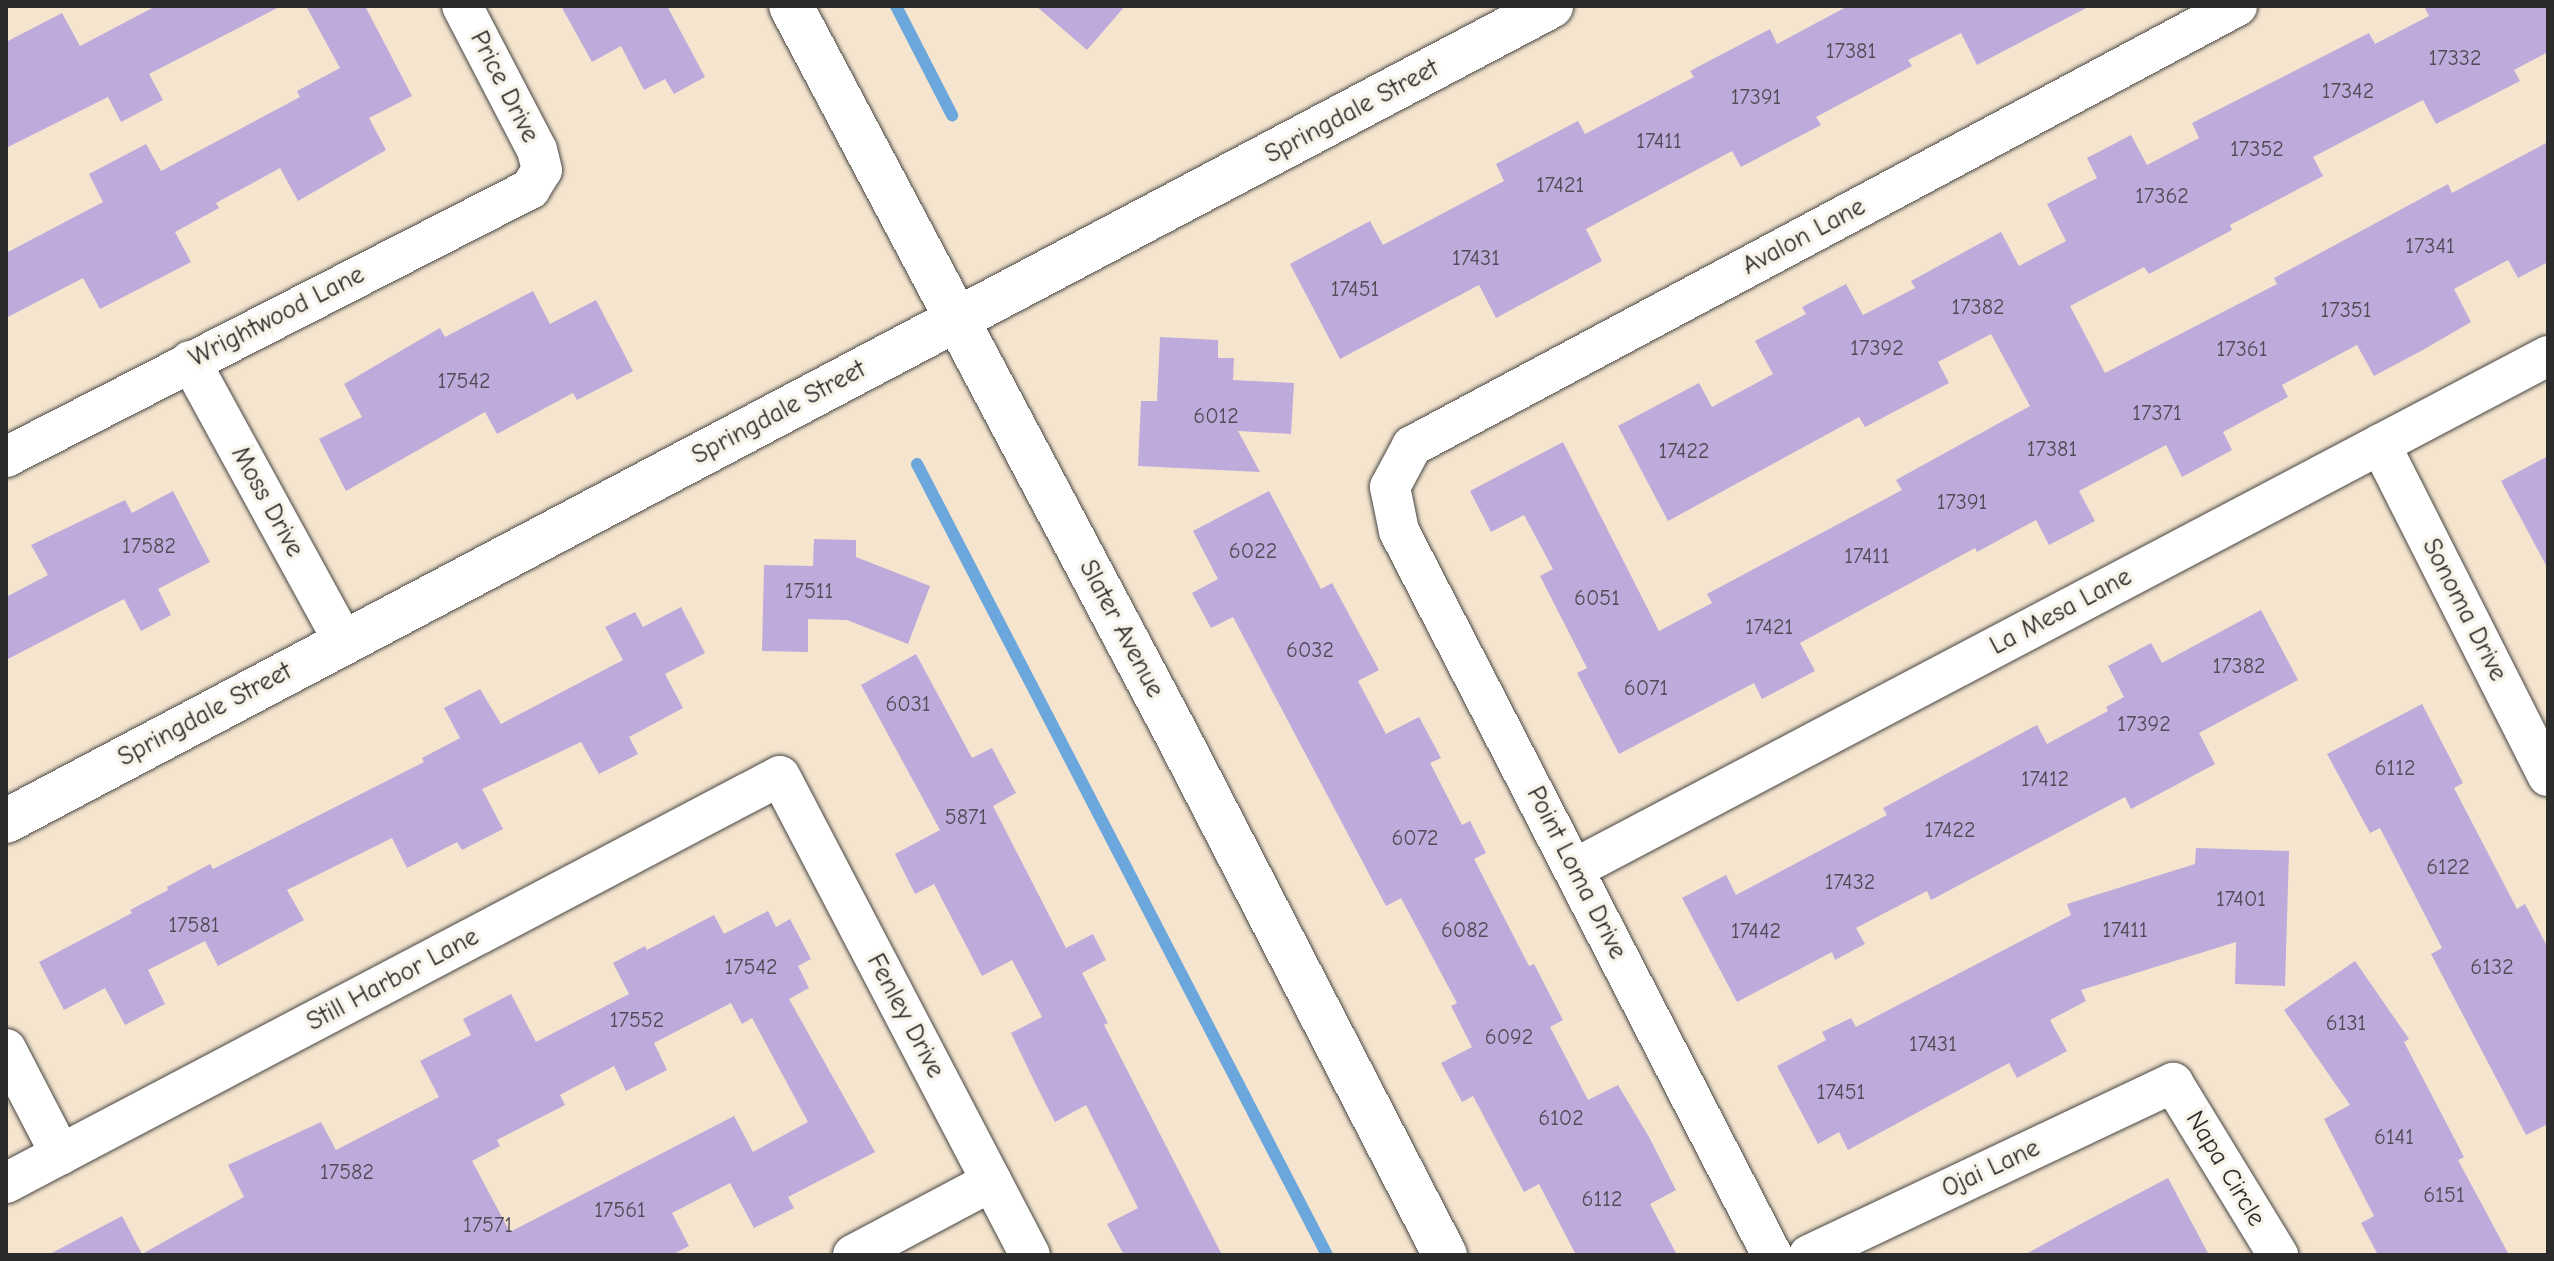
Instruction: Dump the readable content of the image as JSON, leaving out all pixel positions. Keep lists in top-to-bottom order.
{
  "streets": {
    "street": [
      "Price Drive",
      "Springdale Street",
      "Avalon Lane",
      "Wrightwood Lane",
      "Moss Drive",
      "Sonoma Drive",
      "La Mesa Lane",
      "Slater Avenue",
      "Point Loma Drive",
      "Still Harbor Lane",
      "Fenley Drive",
      "Ojai Lane",
      "Napa Circle"
    ]
  },
  "crossings": [
    ["Price Drive", "Wrightwood Lane"],
    ["Springdale Street", "Moss Drive"],
    ["Springdale Street", "Slater Avenue"],
    ["Avalon Lane", "Point Loma Drive"],
    ["Wrightwood Lane", "Moss Drive"],
    ["Sonoma Drive", "La Mesa Lane"],
    ["La Mesa Lane", "Point Loma Drive"],
    ["Still Harbor Lane", "Fenley Drive"],
    ["Ojai Lane", "Napa Circle"]
  ],
  "house_numbers": [
    "17381",
    "17332",
    "17342",
    "17391",
    "17411",
    "17352",
    "17421",
    "17362",
    "17341",
    "17431",
    "17451",
    "17382",
    "17351",
    "17392",
    "17361",
    "17542",
    "17371",
    "6012",
    "17381",
    "17422",
    "17391",
    "17582",
    "6022",
    "17411",
    "17511",
    "6051",
    "17421",
    "6032",
    "17382",
    "6071",
    "6031",
    "17392",
    "6112",
    "17412",
    "5871",
    "17422",
    "6072",
    "6122",
    "17432",
    "17401",
    "17581",
    "6082",
    "17411",
    "17442",
    "17542",
    "6132",
    "17552",
    "6131",
    "6092",
    "17431",
    "17451",
    "6102",
    "6141",
    "17582",
    "6151",
    "6112",
    "17561",
    "17571"
  ]
}
